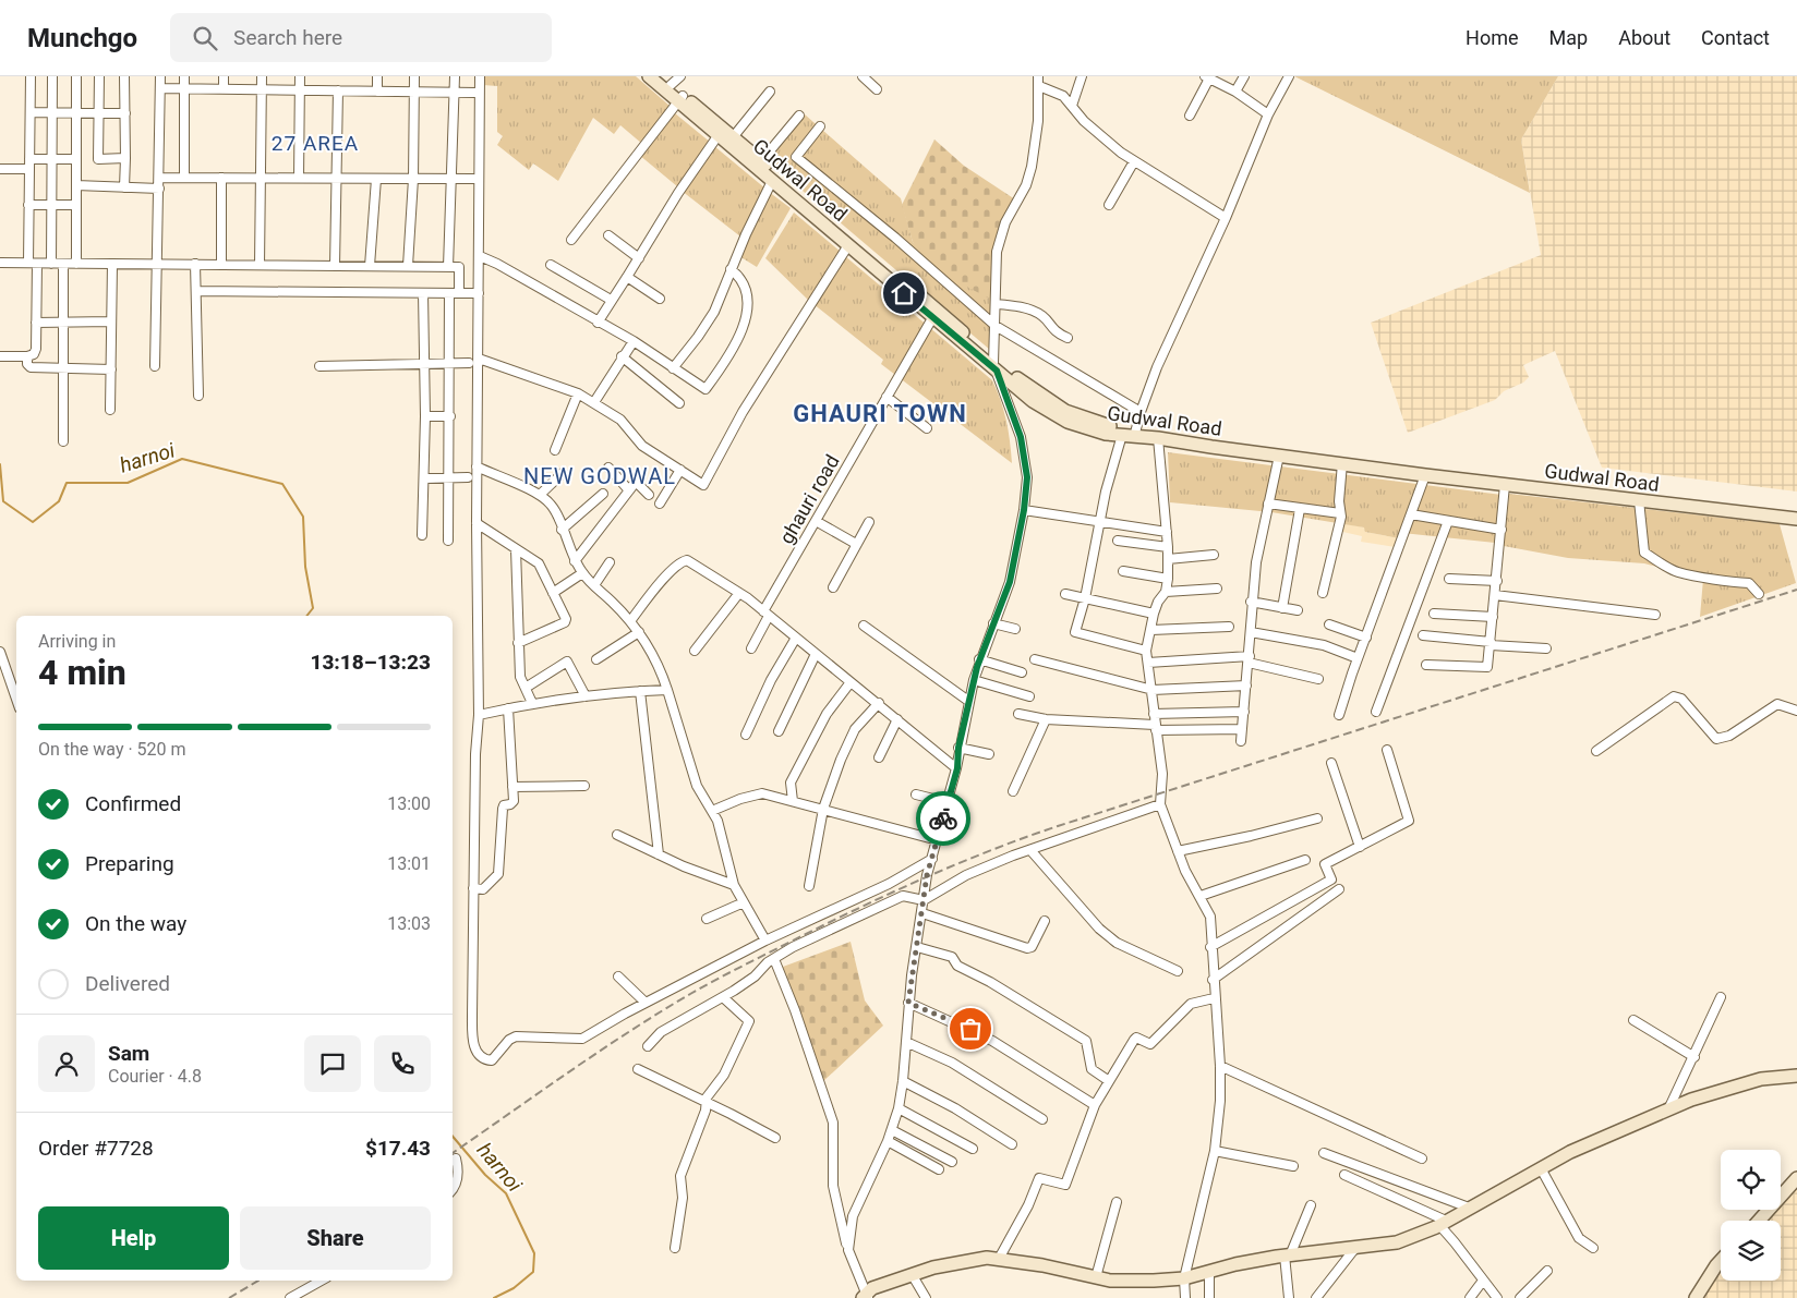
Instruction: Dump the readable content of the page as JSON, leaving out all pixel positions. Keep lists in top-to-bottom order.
{
  "streets": {
    "main road": ["Gudwal Road"],
    "street": ["ghauri road"]
  },
  "crossings": [
    ["Gudwal Road", "ghauri road"]
  ],
  "districts": ["27 AREA", "GHAURI TOWN", "NEW GODWAL"],
  "water": ["harnoi"],
  "page": {
    "header": "Munchgo",
    "search": "Search here",
    "nav": [
      "Home",
      "Map",
      "About",
      "Contact"
    ],
    "heading": ["4 min", "Arriving in", "13:18–13:23"],
    "panel": [
      "Sam",
      "Courier · 4.8",
      "Order #7728",
      "$17.43"
    ],
    "bar": "On the way · 520 m",
    "list": [
      ["Confirmed", "13:00"],
      ["Preparing", "13:01"],
      ["On the way", "13:03"],
      "Delivered"
    ],
    "buttons": ["Help", "Share"]
  }
}
